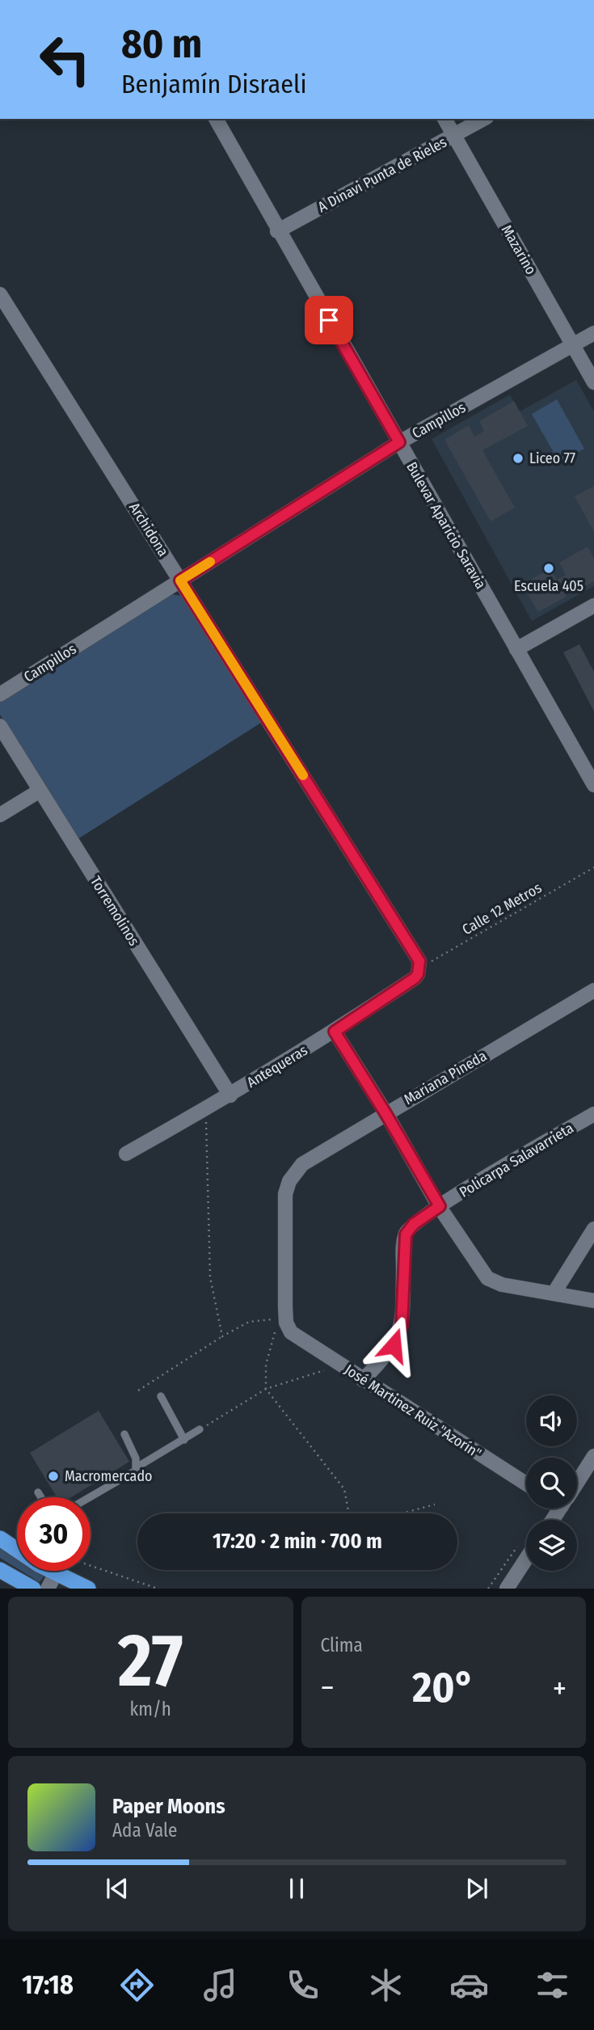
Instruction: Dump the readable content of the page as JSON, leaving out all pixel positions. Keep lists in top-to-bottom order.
{
  "streets": {
    "street": [
      "A Dinavi Punta de Rieles",
      "Mazarino",
      "Campillos",
      "Bulevar Aparicio Saravia",
      "Archidona",
      "Torremolinos",
      "Antequeras",
      "Mariana Pineda",
      "Policarpa Salavarrieta",
      "José Martinez Ruiz \"Azorín\""
    ],
    "path": ["Calle 12 Metros"]
  },
  "crossings": [
    ["A Dinavi Punta de Rieles", "Mazarino"],
    ["A Dinavi Punta de Rieles", "Bulevar Aparicio Saravia"],
    ["Mazarino", "Campillos"],
    ["Campillos", "Bulevar Aparicio Saravia"],
    ["Campillos", "Archidona"],
    ["Archidona", "Calle 12 Metros"],
    ["Archidona", "Antequeras"],
    ["Calle 12 Metros", "Antequeras"],
    ["Torremolinos", "Antequeras"],
    ["Mariana Pineda", "José Martinez Ruiz \"Azorín\""],
    ["Policarpa Salavarrieta", "José Martinez Ruiz \"Azorín\""]
  ],
  "places": ["Liceo 77", "Escuela 405", "Macromercado"],
  "page": {
    "turn": ["80 m", "Benjamín Disraeli"],
    "limit": "30",
    "trip": "17:20 · 2 min · 700 m",
    "tile": [
      ["27", "km/h"],
      "Clima"
    ],
    "heat": ["−", "20°", "+"],
    "song": ["Paper Moons", "Ada Vale"],
    "tabs": "17:18"
  }
}
